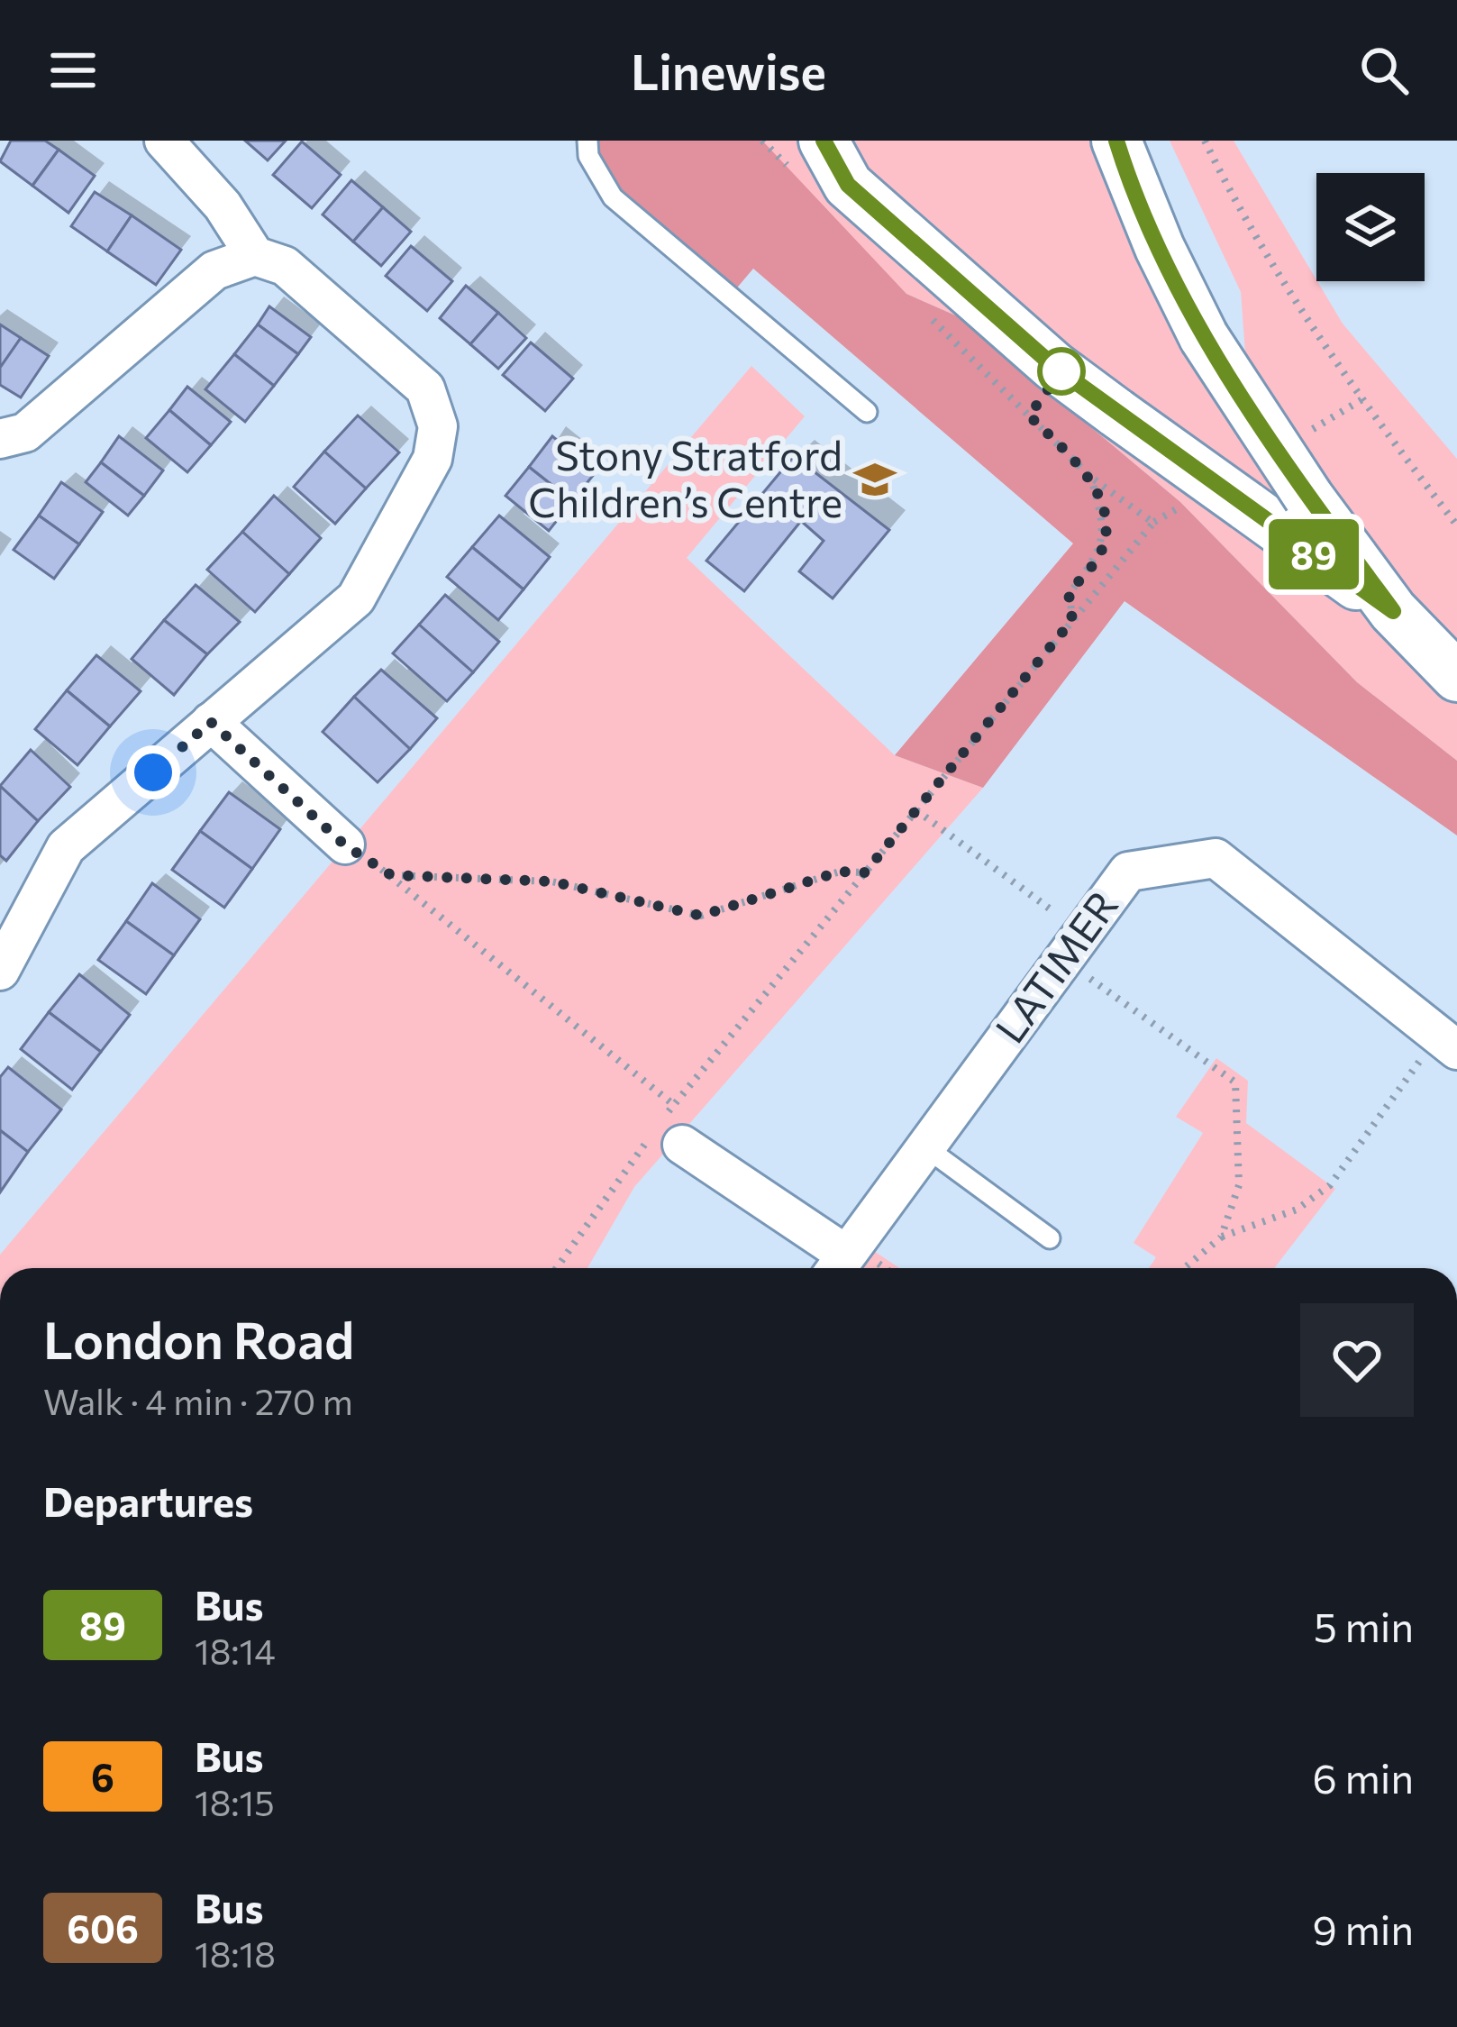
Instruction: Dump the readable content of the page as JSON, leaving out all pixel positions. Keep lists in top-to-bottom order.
{
  "streets": {
    "street": ["LATIMER"]
  },
  "places": {
    "school or university": ["Stony Stratford Children’s Centre"]
  },
  "lines": ["bus line 89"],
  "page": {
    "header": "Linewise",
    "on_map": "89",
    "heading": [
      ["London Road", "Walk · 4 min · 270 m"],
      "Departures"
    ],
    "list": [
      {
        "mark": "89",
        "name": "Bus",
        "note": "18:14",
        "value": "5 min"
      },
      {
        "mark": "6",
        "name": "Bus",
        "note": "18:15",
        "value": "6 min"
      },
      {
        "mark": "606",
        "name": "Bus",
        "note": "18:18",
        "value": "9 min"
      }
    ]
  }
}
